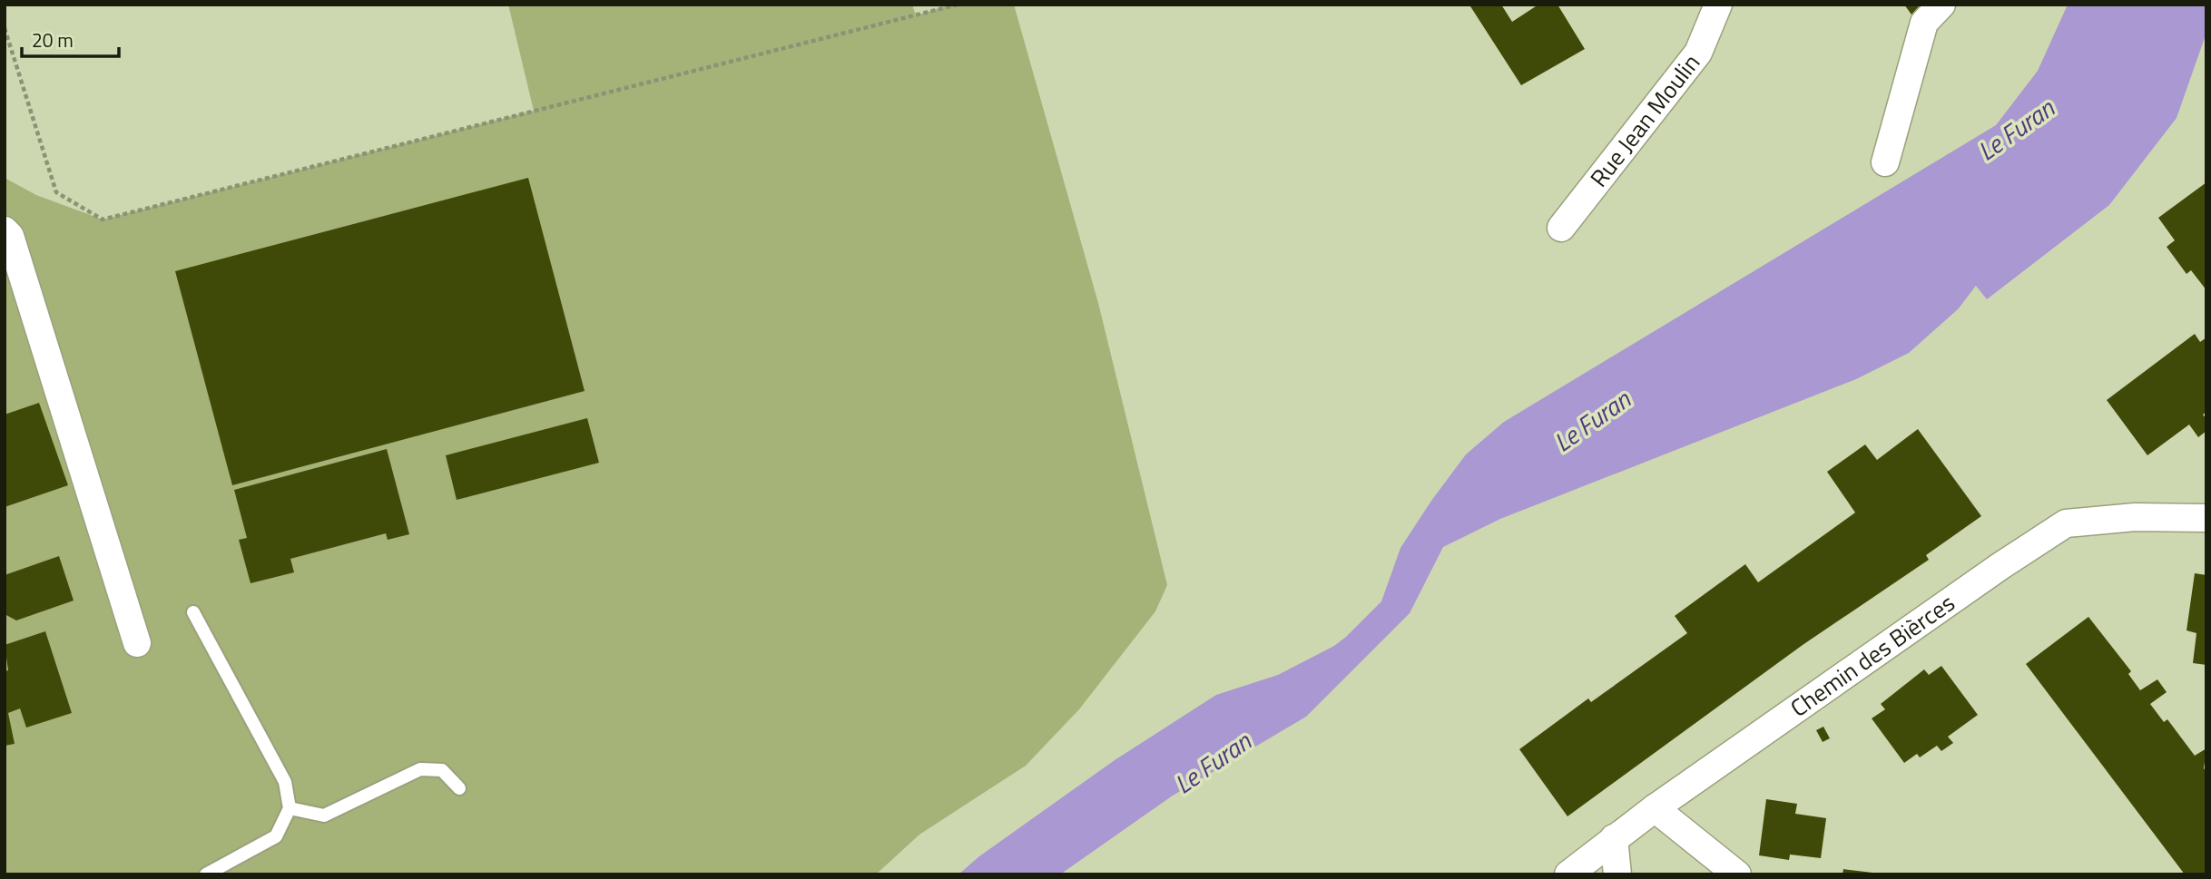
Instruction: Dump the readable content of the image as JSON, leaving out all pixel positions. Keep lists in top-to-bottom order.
{
  "streets": {
    "street": ["Rue Jean Moulin", "Chemin des Bièrces"]
  },
  "water": ["Le Furan"],
  "scale_bar": "20 m"
}
